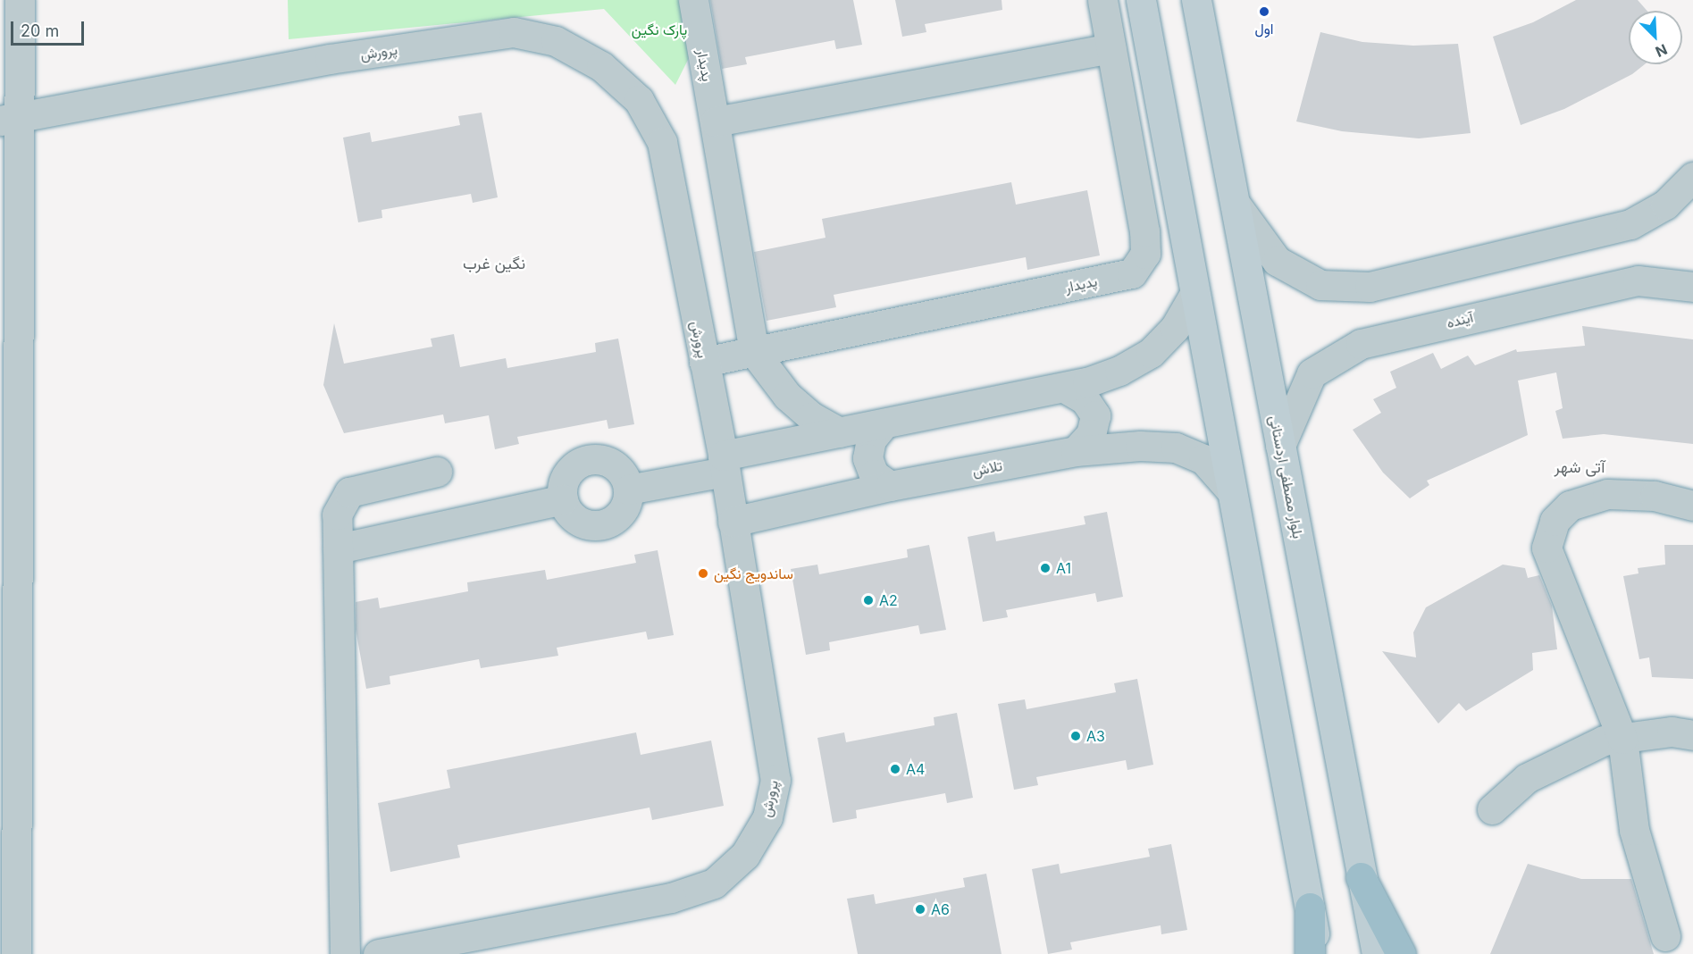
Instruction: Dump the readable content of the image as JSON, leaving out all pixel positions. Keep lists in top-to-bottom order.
{
  "streets": {
    "main road": ["بلوار مصطفی اردستانی"],
    "street": [
      "پرورش",
      "پدیدار",
      "آینده",
      "تلاش"
    ]
  },
  "crossings": [
    ["پرورش", "تلاش"],
    ["آینده", "بلوار مصطفی اردستانی"]
  ],
  "districts": ["نگین غرب", "آتی شهر"],
  "parks": ["پارک نگین"],
  "places": [
    "اول",
    "A1",
    "ساندویج نگین",
    "A2",
    "A3",
    "A4",
    "A6"
  ],
  "scale_bar": "20 m",
  "north": "bottom right"
}
